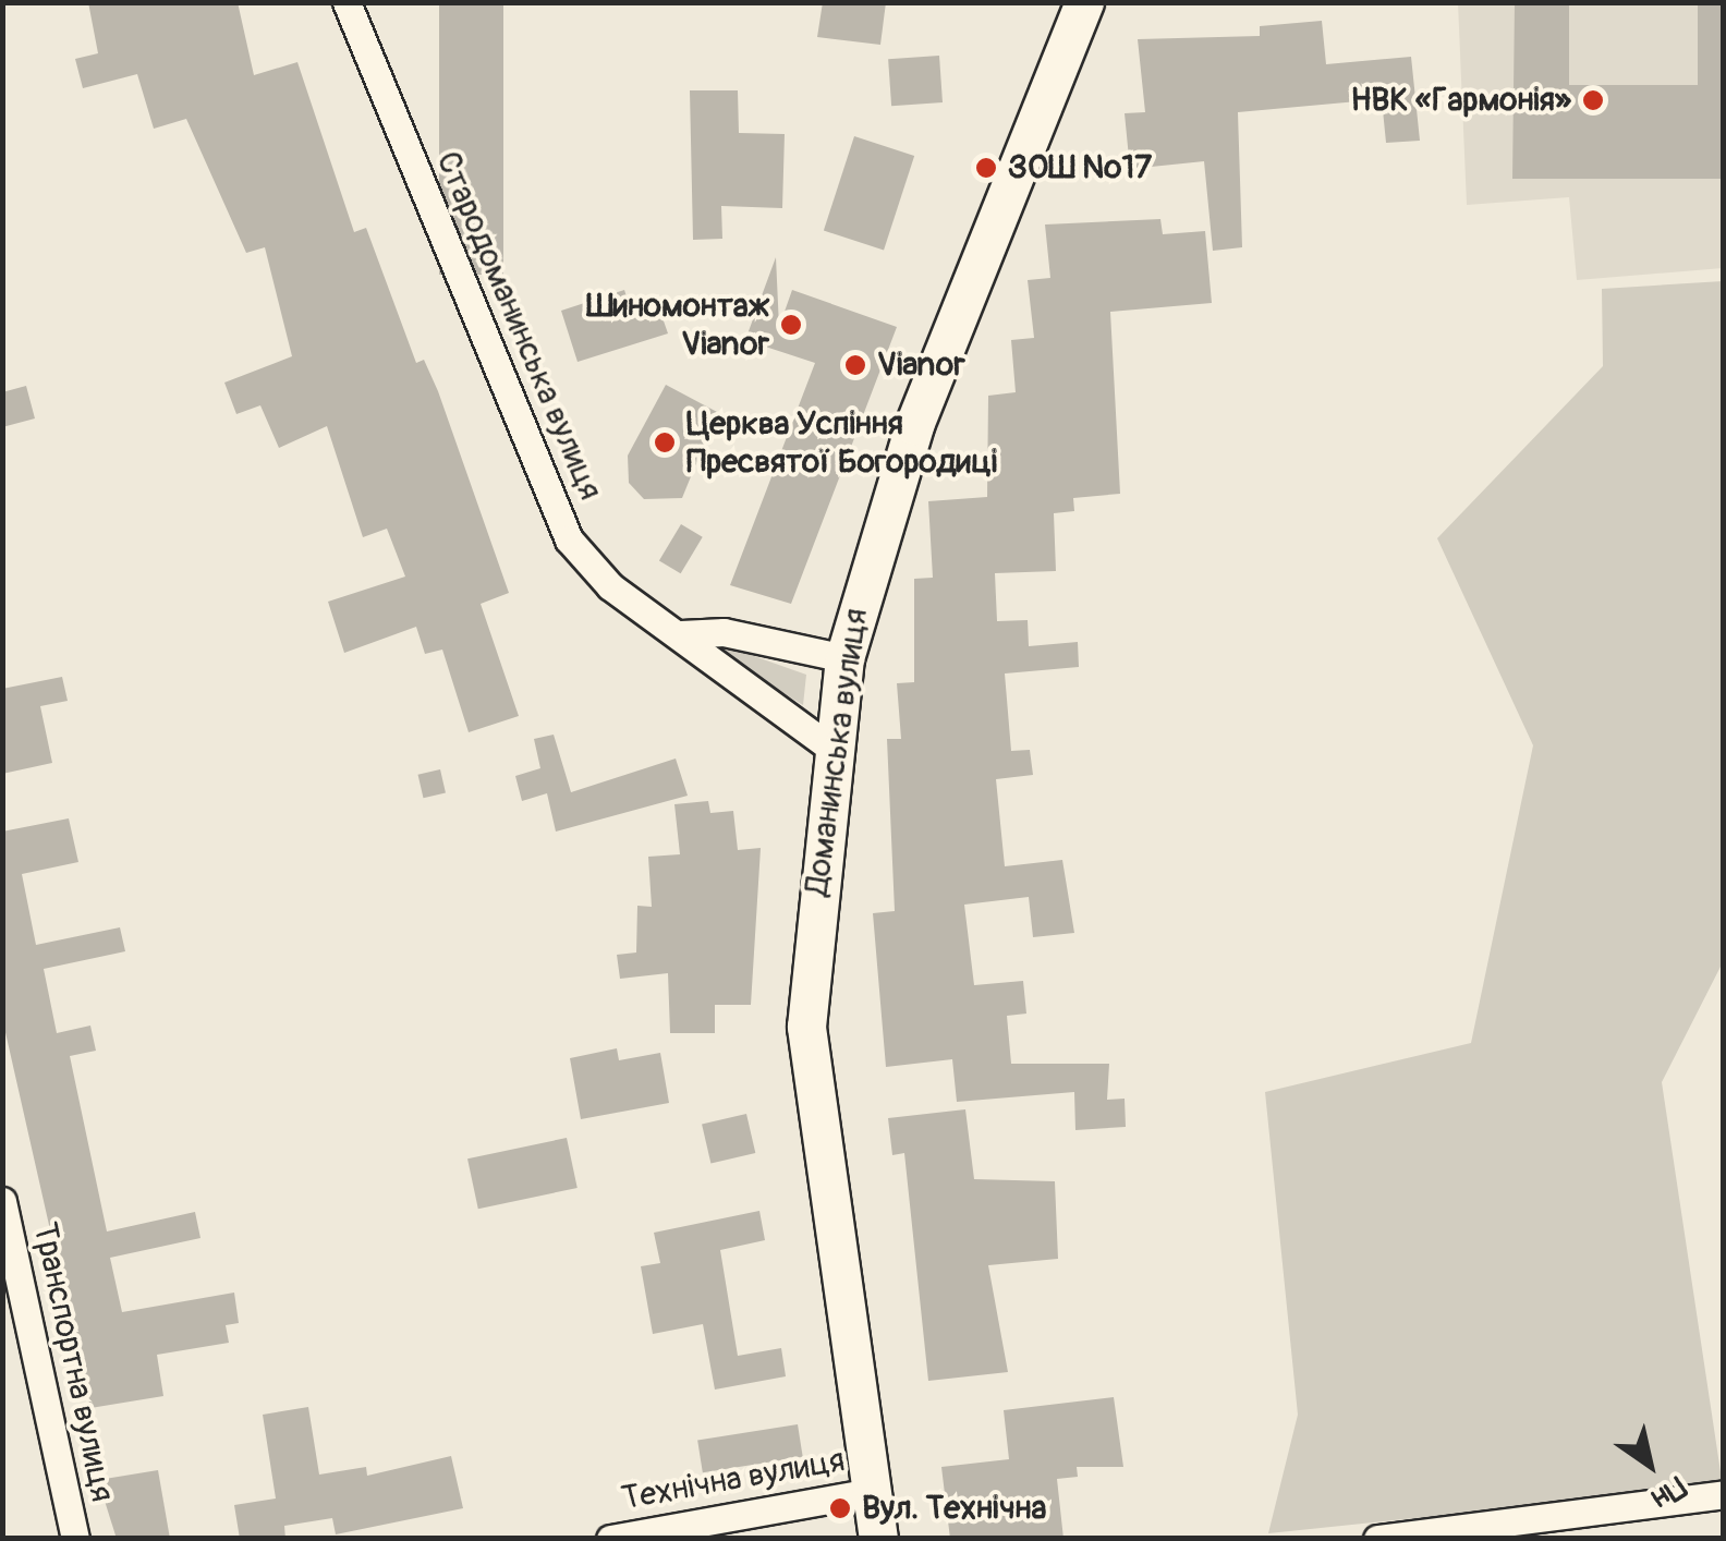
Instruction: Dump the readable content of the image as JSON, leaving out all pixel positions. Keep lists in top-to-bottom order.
{
  "streets": {
    "main road": ["Доманинська вулиця"],
    "street": ["Стародоманинська вулиця", "Транспортна вулиця", "Технічна вулиця"]
  },
  "crossings": [
    ["Стародоманинська вулиця", "Доманинська вулиця"],
    ["Доманинська вулиця", "Технічна вулиця"]
  ],
  "places": [
    "НВК «Гармонія»",
    "ЗОШ №17",
    "Шиномонтаж Vianor",
    "Vianor",
    "Церква Успіння Пресвятої Богородиці",
    "Вул. Технічна"
  ],
  "north": "bottom right"
}
